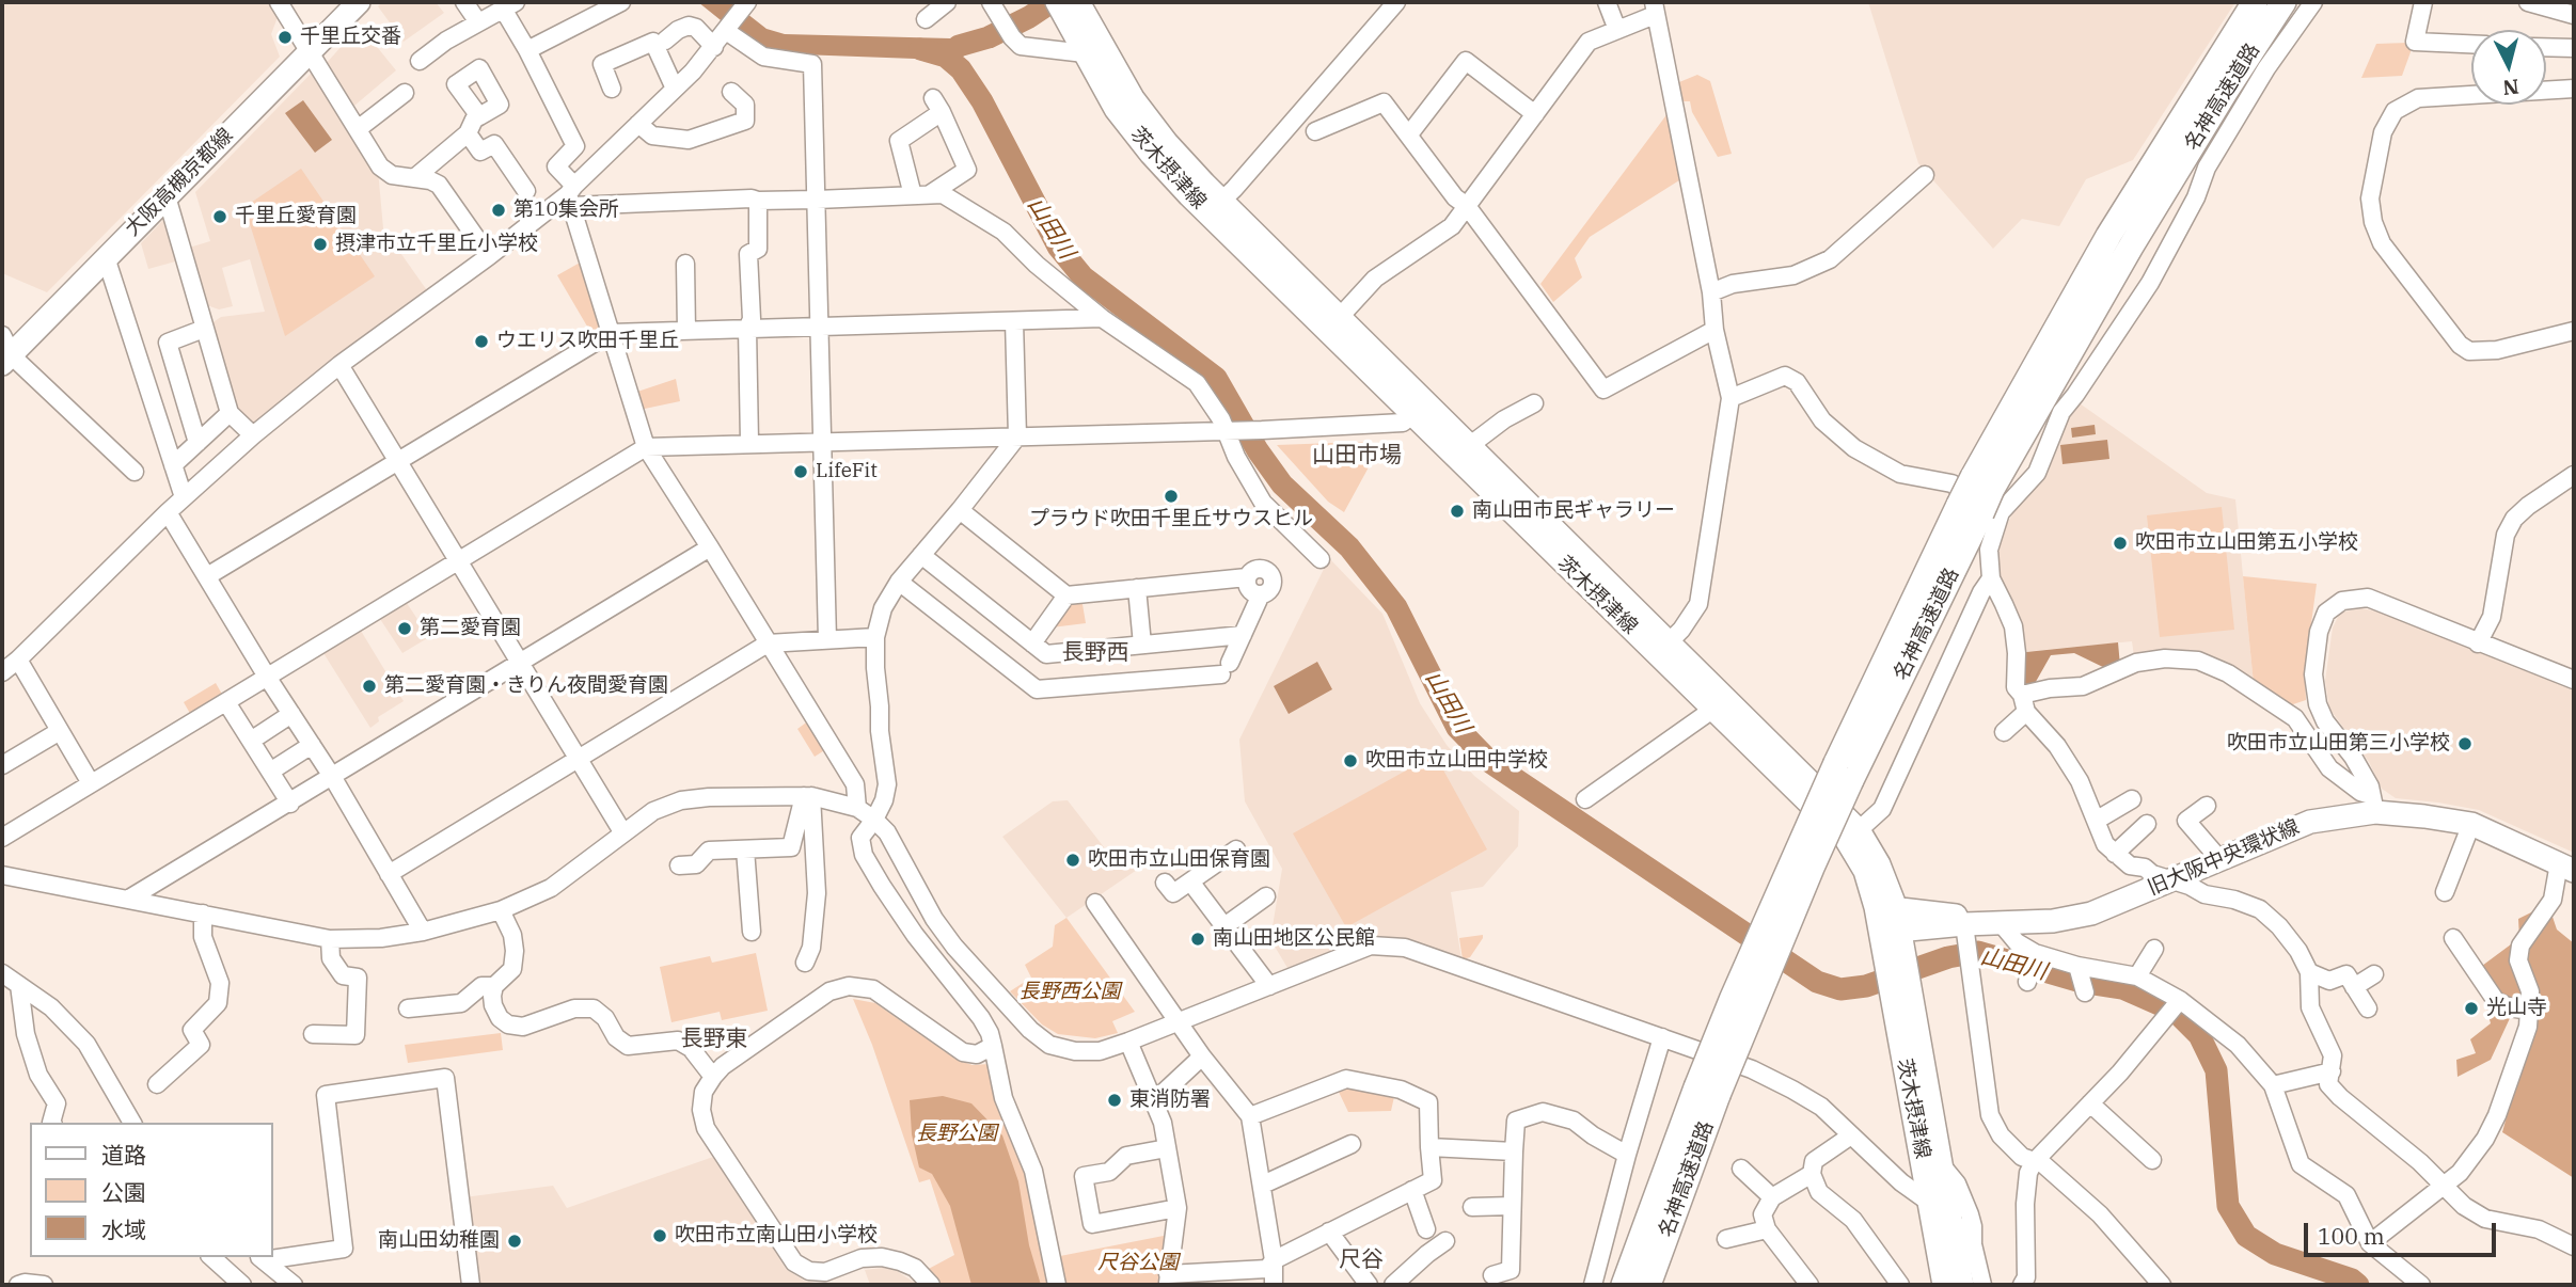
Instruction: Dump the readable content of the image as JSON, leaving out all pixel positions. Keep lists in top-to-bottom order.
{
  "streets": {
    "highway": ["名神高速道路"],
    "main road": ["茨木摂津線", "大阪高槻京都線", "旧大阪中央環状線"]
  },
  "crossings": [
    ["茨木摂津線", "旧大阪中央環状線"]
  ],
  "districts": [
    "山田市場",
    "長野西",
    "長野東",
    "尺谷"
  ],
  "water": ["山田川"],
  "parks": ["長野西公園", "長野公園", "尺谷公園"],
  "places": [
    "千里丘交番",
    "第10集会所",
    "千里丘愛育園",
    "摂津市立千里丘小学校",
    "ウエリス吹田千里丘",
    "LifeFit",
    "プラウド吹田千里丘サウスヒル",
    "南山田市民ギャラリー",
    "吹田市立山田第五小学校",
    "第二愛育園",
    "第二愛育園・きりん夜間愛育園",
    "吹田市立山田第三小学校",
    "吹田市立山田中学校",
    "吹田市立山田保育園",
    "南山田地区公民館",
    "光山寺",
    "東消防署",
    "吹田市立南山田小学校",
    "南山田幼稚園"
  ],
  "legend": ["道路", "公園", "水域"],
  "scale_bar": "100 m",
  "north": "bottom"
}
